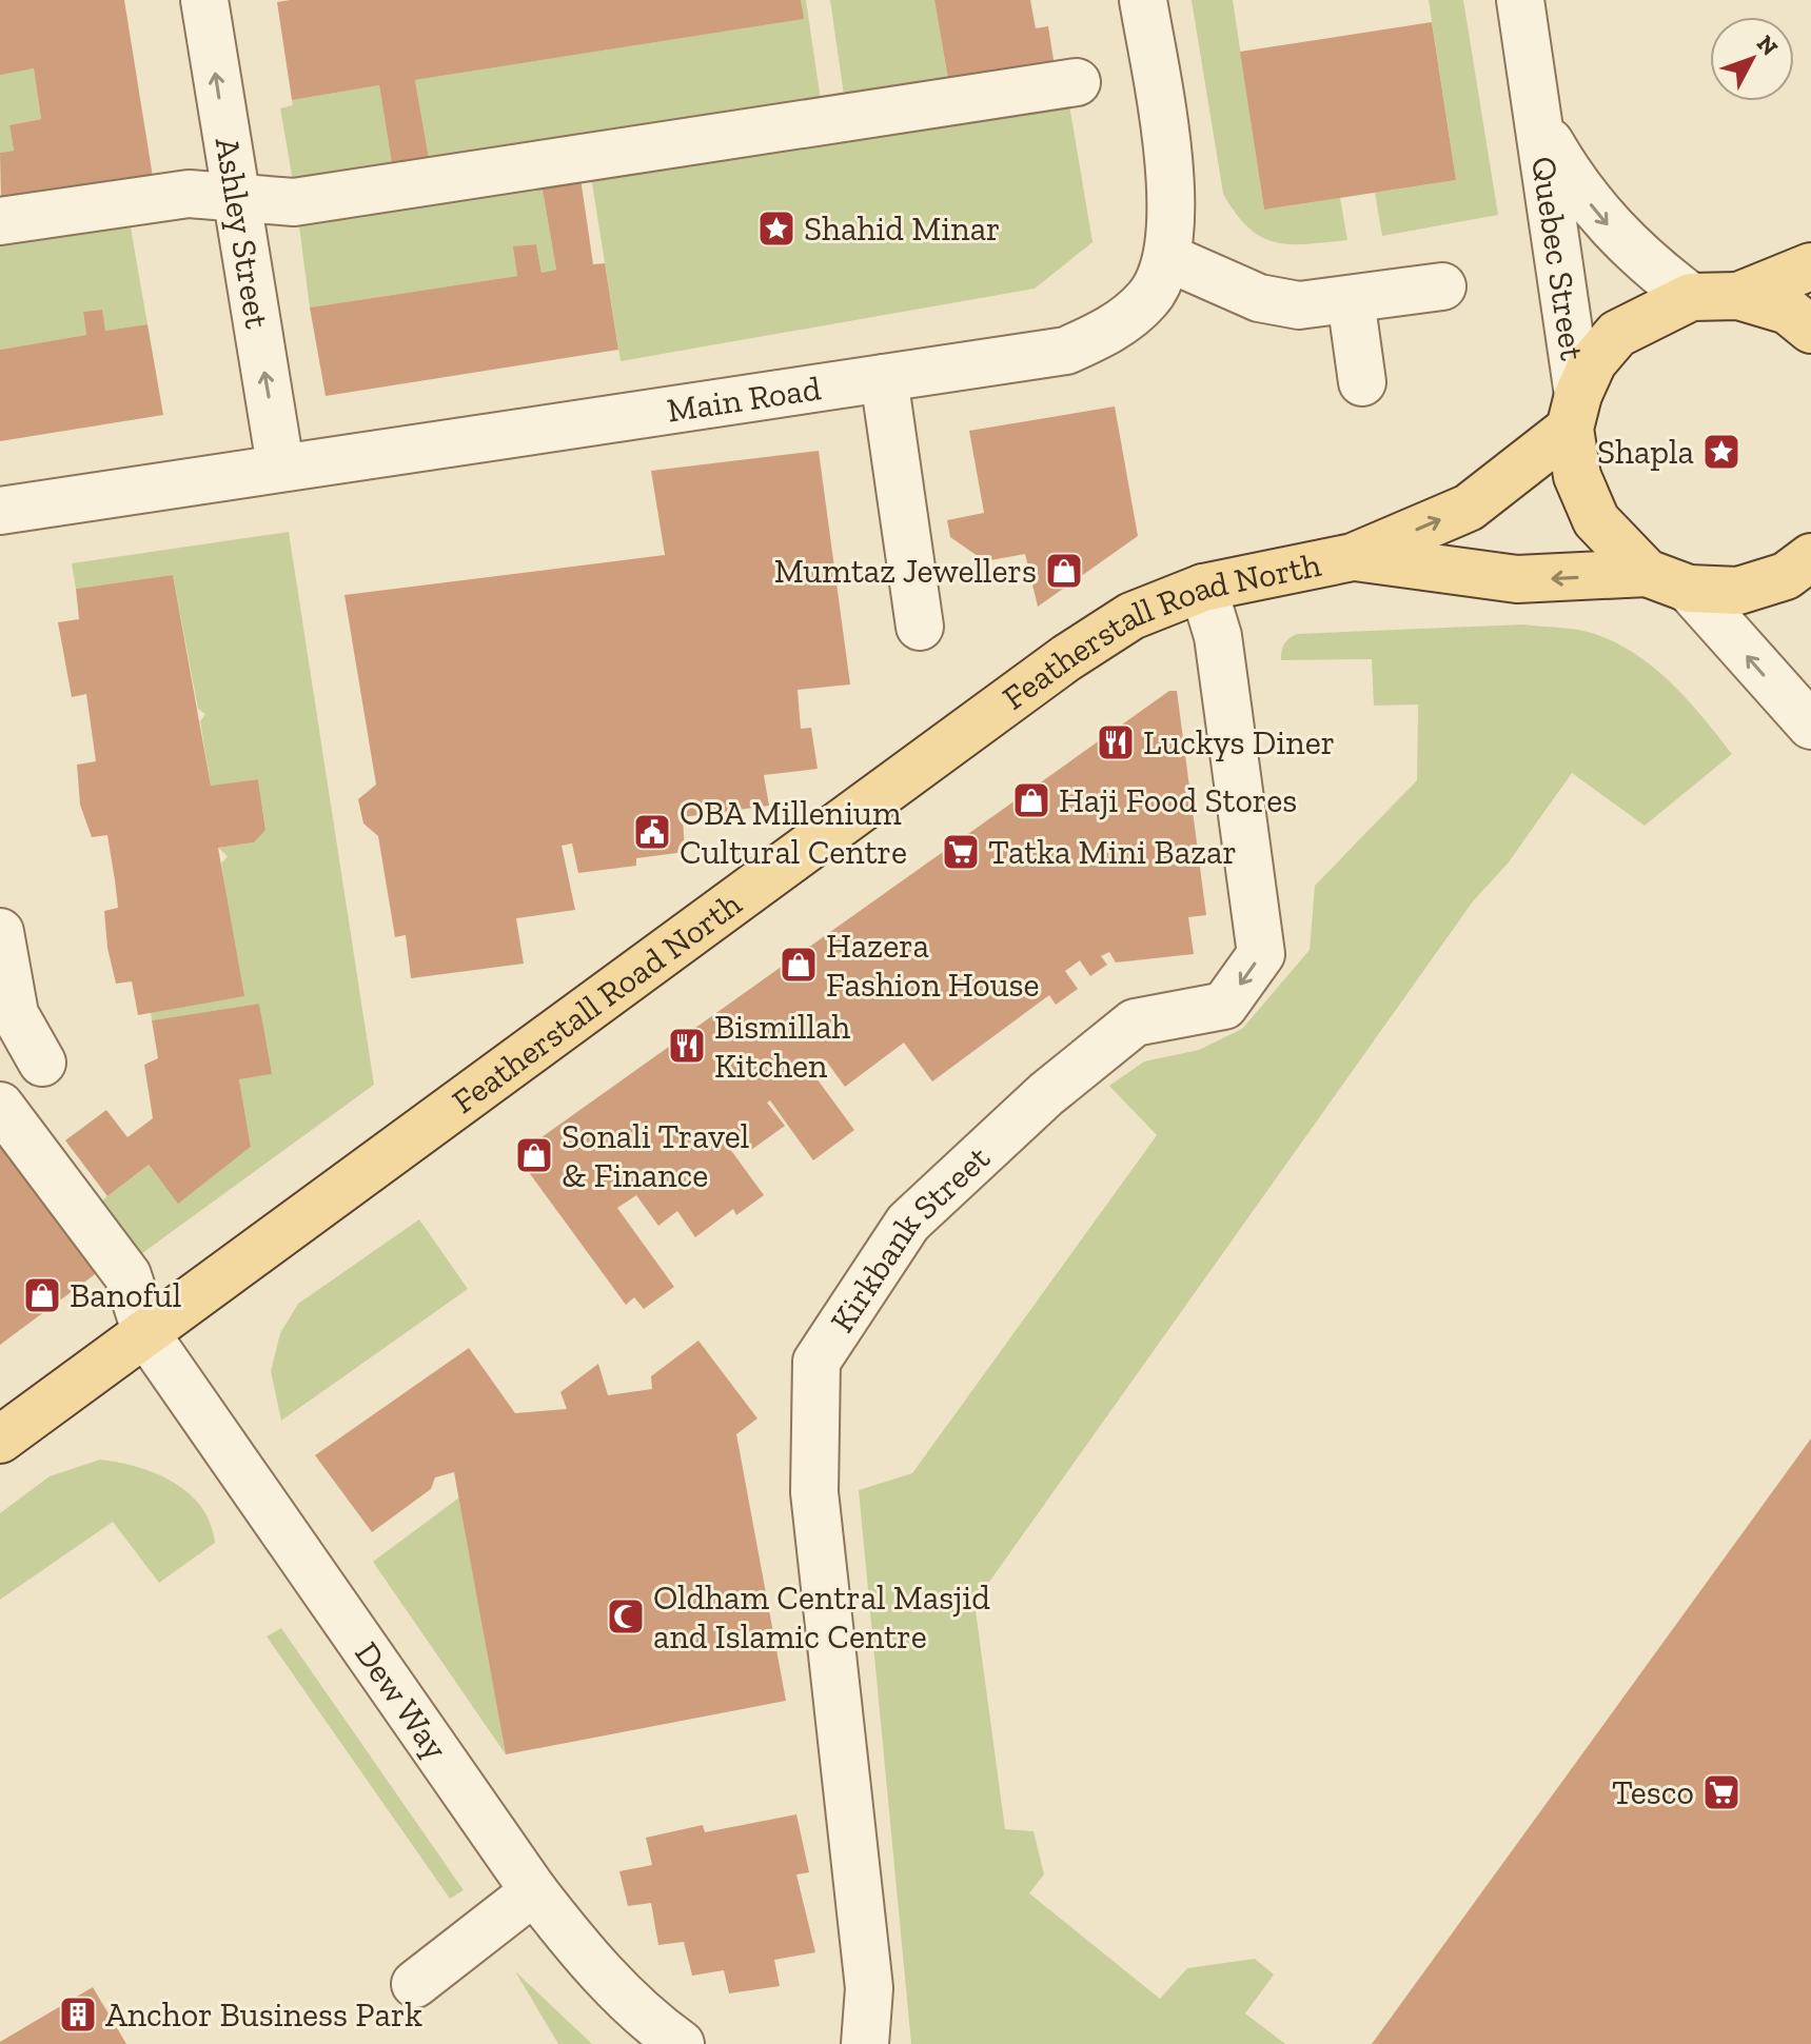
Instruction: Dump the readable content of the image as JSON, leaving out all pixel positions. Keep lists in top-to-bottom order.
{
  "streets": {
    "main road": ["Featherstall Road North"],
    "street": [
      "Ashley Street",
      "Quebec Street",
      "Main Road",
      "Kirkbank Street",
      "Dew Way"
    ]
  },
  "crossings": [
    ["Ashley Street", "Main Road"],
    ["Quebec Street", "Featherstall Road North"],
    ["Featherstall Road North", "Kirkbank Street"],
    ["Featherstall Road North", "Dew Way"]
  ],
  "one_way": ["Ashley Street", "Quebec Street", "Kirkbank Street"],
  "places": {
    "place": ["Shahid Minar", "Shapla"],
    "shop": [
      "Mumtaz Jewellers",
      "Haji Food Stores",
      "Hazera Fashion House",
      "Sonali Travel & Finance",
      "Banoful"
    ],
    "restaurant": ["Luckys Diner", "Bismillah Kitchen"],
    "public building": ["OBA Millenium Cultural Centre"],
    "supermarket": ["Tatka Mini Bazar", "Tesco"],
    "mosque": ["Oldham Central Masjid and Islamic Centre"],
    "building": ["Anchor Business Park"]
  },
  "north": "top right"
}
